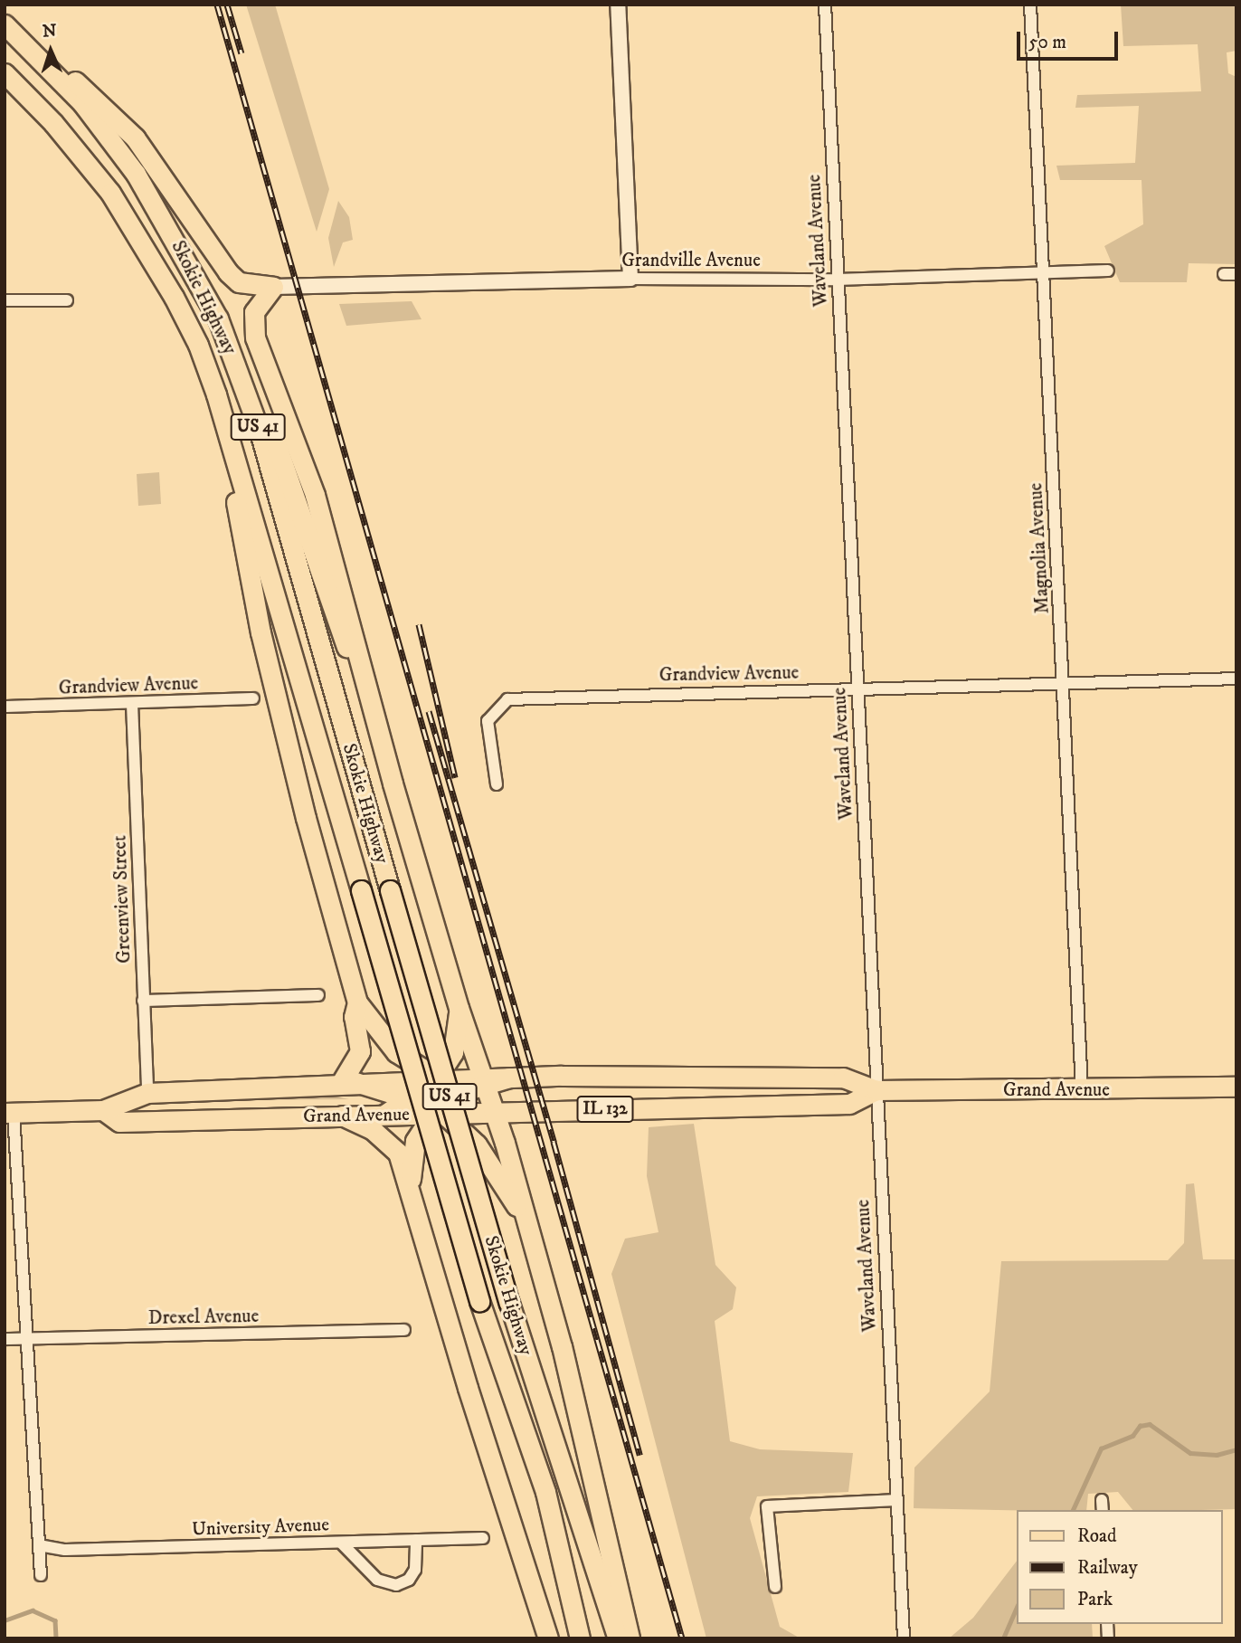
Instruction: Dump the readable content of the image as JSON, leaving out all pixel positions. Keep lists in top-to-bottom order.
{
  "streets": {
    "main road": [
      "Skokie Highway",
      "US 41",
      "Grand Avenue",
      "IL 132"
    ],
    "street": [
      "Waveland Avenue",
      "Grandville Avenue",
      "Magnolia Avenue",
      "Grandview Avenue",
      "Greenview Street",
      "Drexel Avenue",
      "University Avenue"
    ]
  },
  "crossings": [
    ["Waveland Avenue", "Grandville Avenue"],
    ["Waveland Avenue", "Grandview Avenue"],
    ["Waveland Avenue", "Grand Avenue"],
    ["Grandville Avenue", "Magnolia Avenue"],
    ["Magnolia Avenue", "Grandview Avenue"],
    ["Magnolia Avenue", "Grand Avenue"],
    ["Grandview Avenue", "Greenview Street"],
    ["Greenview Street", "Grand Avenue"]
  ],
  "legend": ["Road", "Railway", "Park"],
  "scale_bar": "50 m",
  "north": "top"
}
